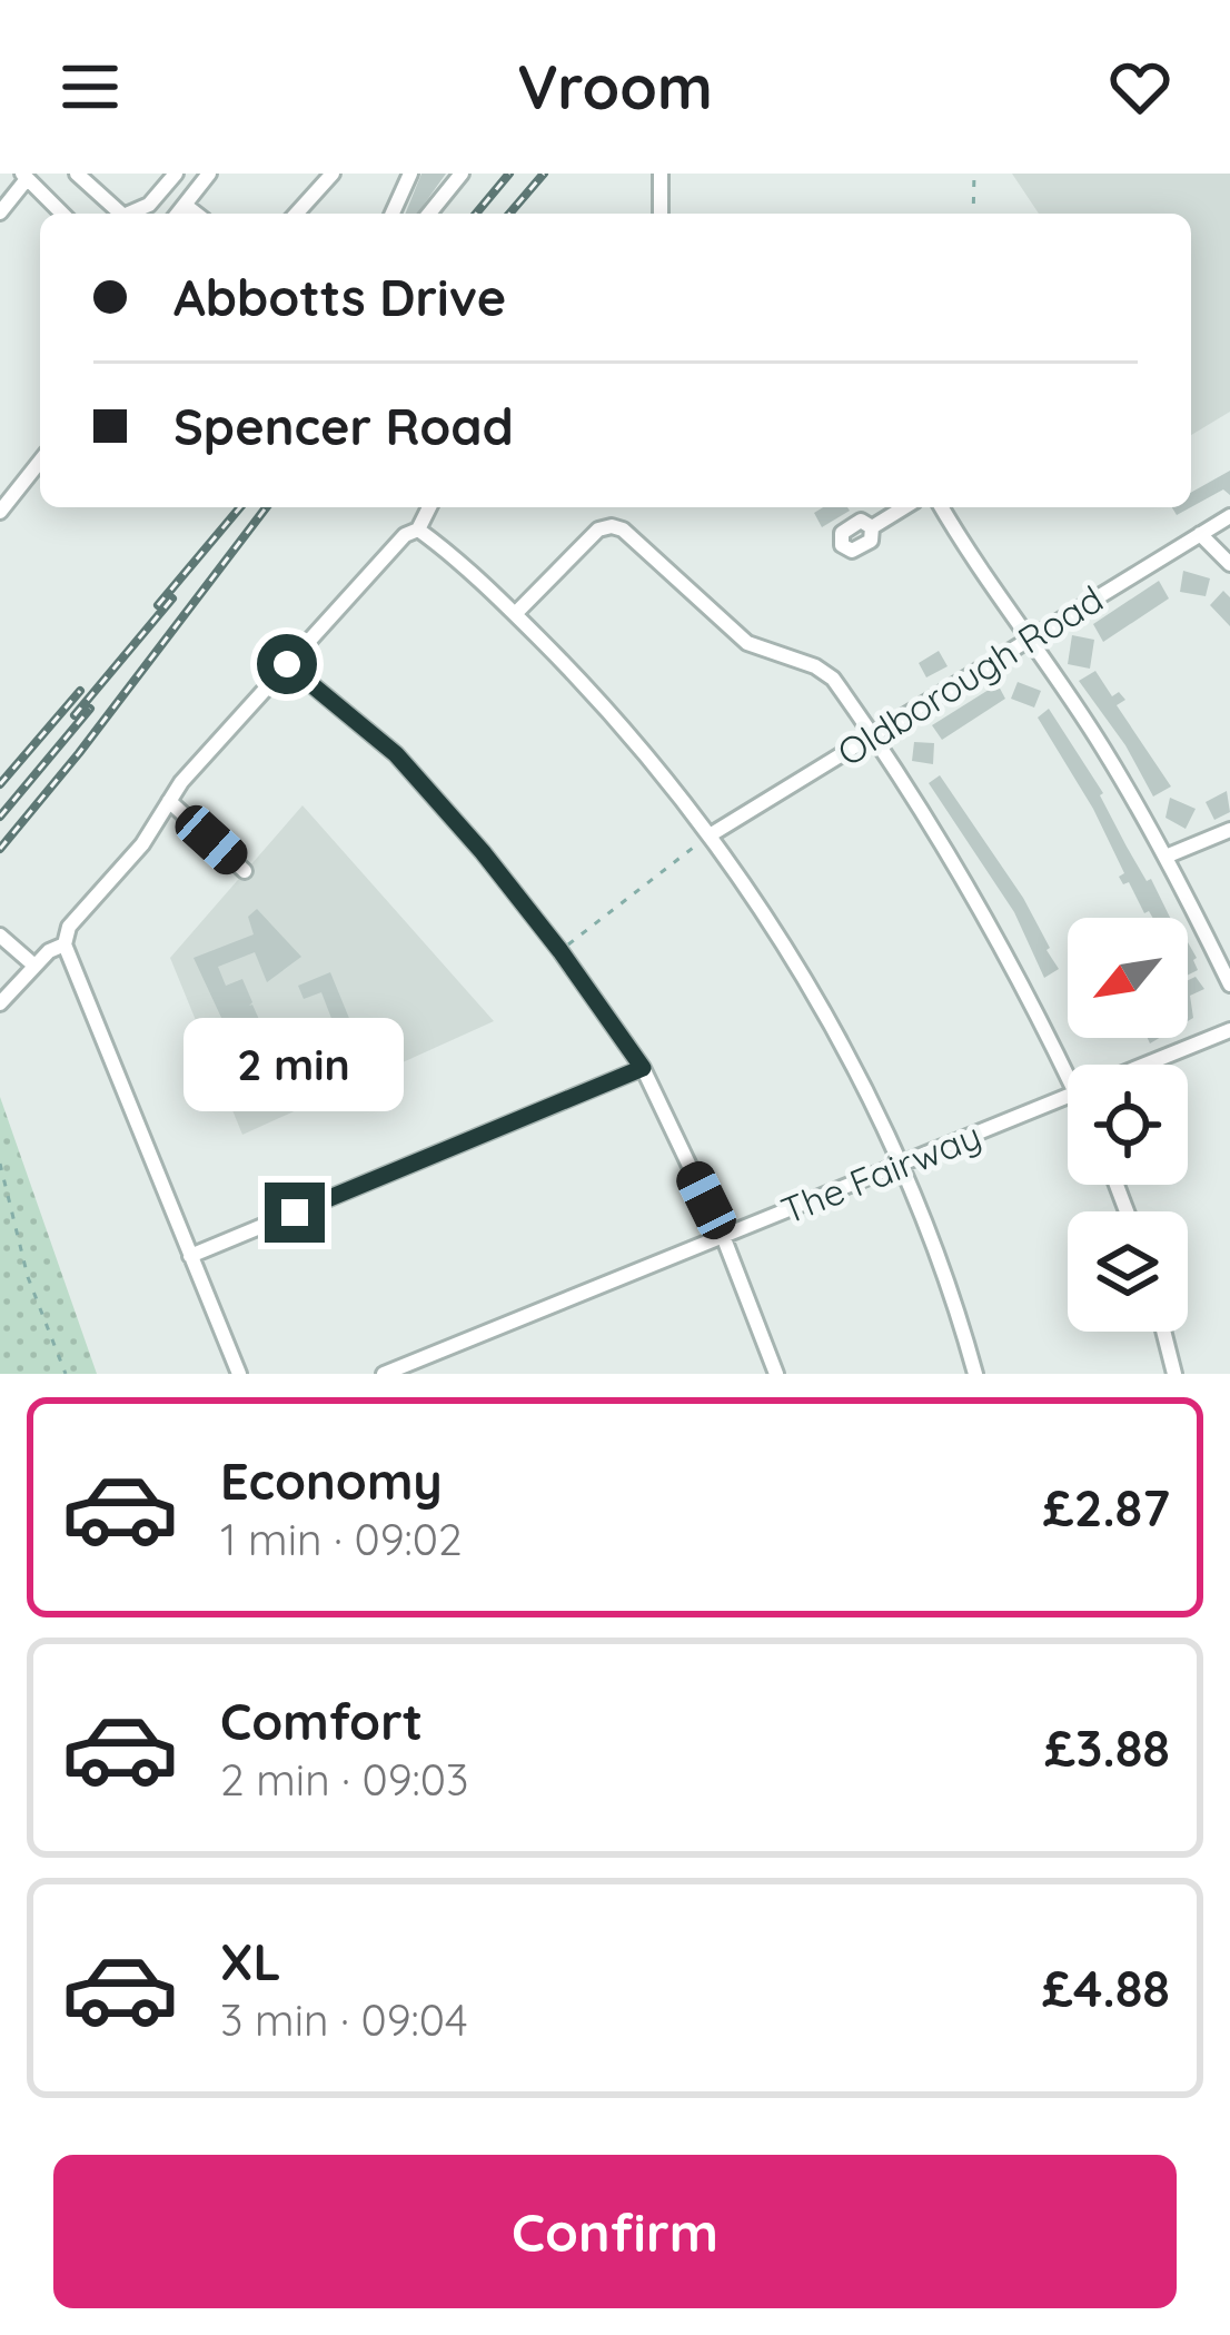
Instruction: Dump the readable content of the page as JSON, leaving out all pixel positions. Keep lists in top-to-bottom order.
{
  "streets": {
    "street": ["Oldborough Road", "The Fairway"]
  },
  "north": "bottom left",
  "page": {
    "header": "Vroom",
    "banner": ["Abbotts Drive", "Spencer Road"],
    "bubble": "2 min",
    "list": [
      {
        "name": "Economy",
        "note": "1 min · 09:02",
        "value": "£2.87"
      },
      {
        "name": "Comfort",
        "note": "2 min · 09:03",
        "value": "£3.88"
      },
      {
        "name": "XL",
        "note": "3 min · 09:04",
        "value": "£4.88"
      }
    ],
    "buttons": "Confirm"
  }
}
